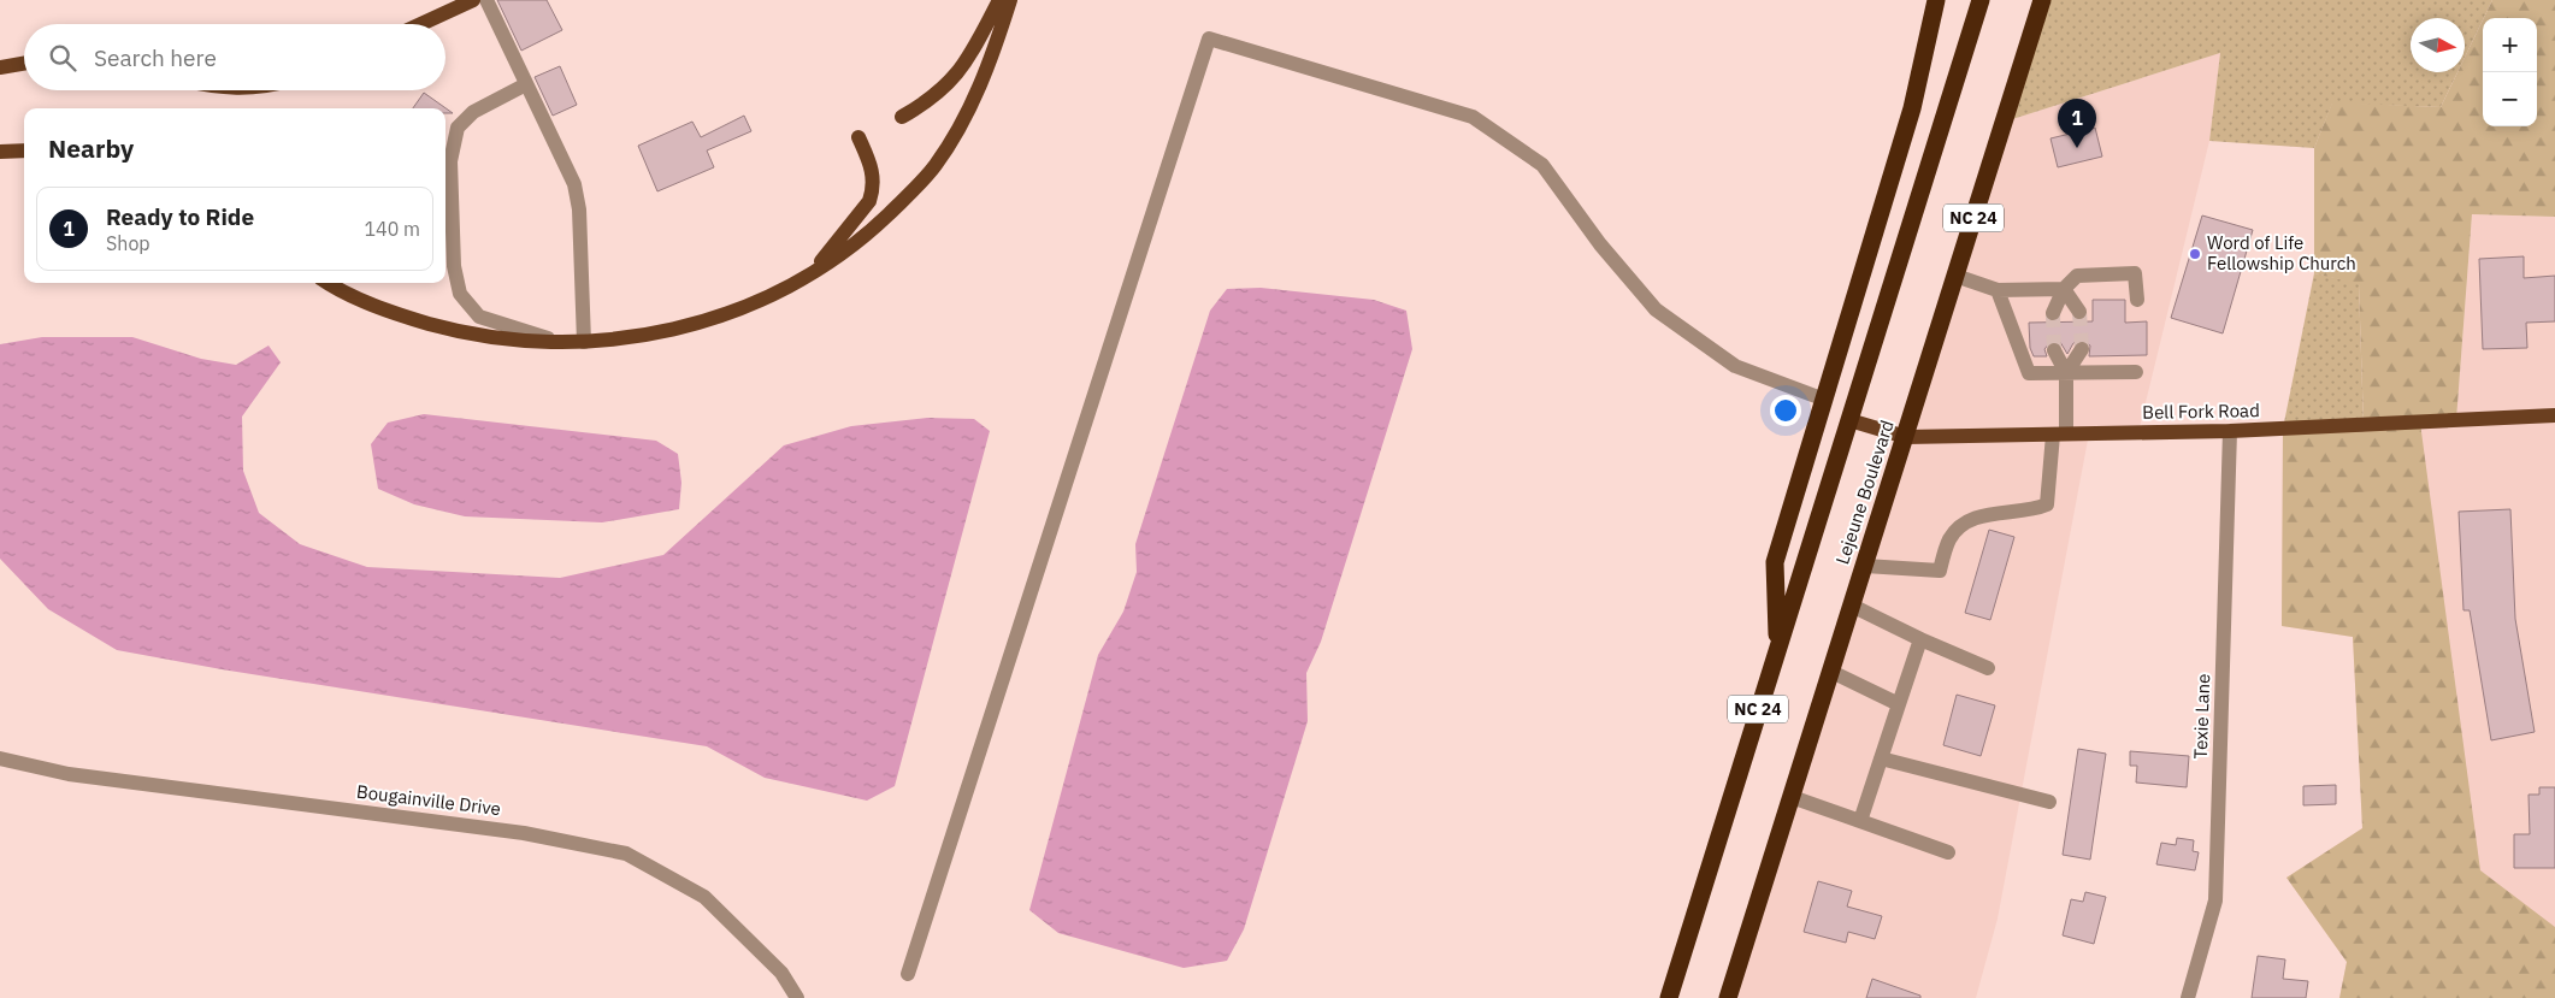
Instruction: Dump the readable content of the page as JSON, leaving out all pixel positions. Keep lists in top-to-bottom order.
{
  "streets": {
    "highway": ["NC 24", "Lejeune Boulevard"],
    "main road": ["Bell Fork Road"],
    "street": ["Texie Lane", "Bougainville Drive"]
  },
  "crossings": [
    ["Bell Fork Road", "Lejeune Boulevard"],
    ["Bell Fork Road", "Texie Lane"]
  ],
  "places": ["Word of Life Fellowship Church"],
  "north": "right",
  "page": {
    "map_buttons": ["+", "−"],
    "search": "Search here",
    "pins": "1",
    "heading": "Nearby",
    "list": [
      {
        "mark": "1",
        "name": "Ready to Ride",
        "note": "Shop",
        "value": "140 m"
      }
    ]
  }
}
